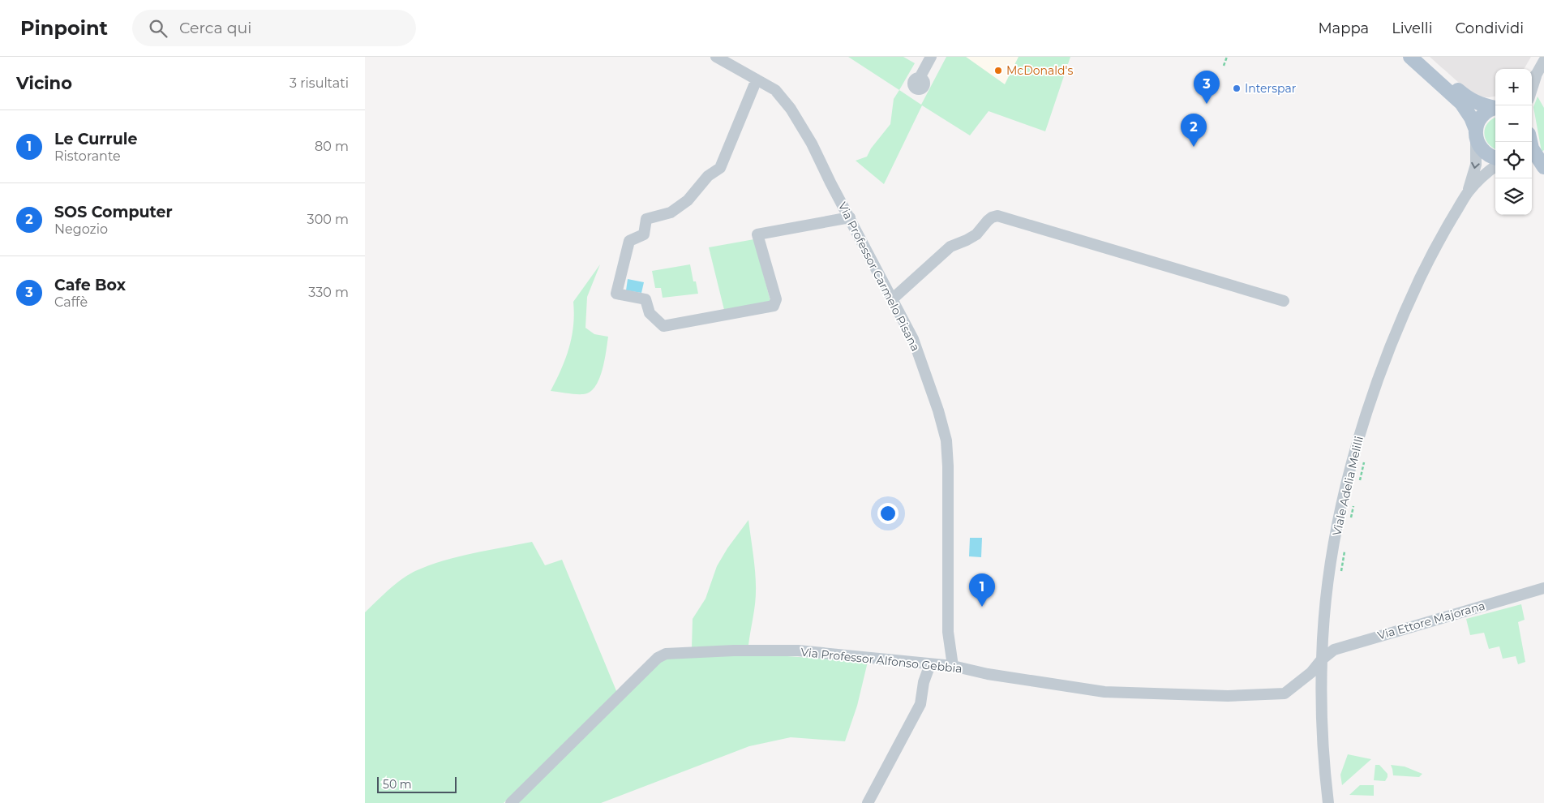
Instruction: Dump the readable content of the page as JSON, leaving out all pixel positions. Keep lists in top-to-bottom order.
{
  "streets": {
    "street": [
      "Via Professor Carmelo Pisana",
      "Viale Adelia Melilli",
      "Via Ettore Majorana",
      "Via Professor Alfonso Gebbia"
    ]
  },
  "crossings": [
    ["Via Professor Carmelo Pisana", "Via Professor Alfonso Gebbia"],
    ["Viale Adelia Melilli", "Via Ettore Majorana"],
    ["Viale Adelia Melilli", "Via Professor Alfonso Gebbia"],
    ["Via Ettore Majorana", "Via Professor Alfonso Gebbia"]
  ],
  "places": ["McDonald's", "Interspar"],
  "scale_bar": "50 m",
  "page": {
    "header": "Pinpoint",
    "search": "Cerca qui",
    "nav": ["Mappa", "Livelli", "Condividi"],
    "heading": ["Vicino", "3 risultati"],
    "map_buttons": ["+", "−"],
    "pins": ["3", "2", "1"],
    "list": [
      {
        "mark": "1",
        "name": "Le Currule",
        "note": "Ristorante",
        "value": "80 m"
      },
      {
        "mark": "2",
        "name": "SOS Computer",
        "note": "Negozio",
        "value": "300 m"
      },
      {
        "mark": "3",
        "name": "Cafe Box",
        "note": "Caffè",
        "value": "330 m"
      }
    ],
    "scale": "50 m"
  }
}
